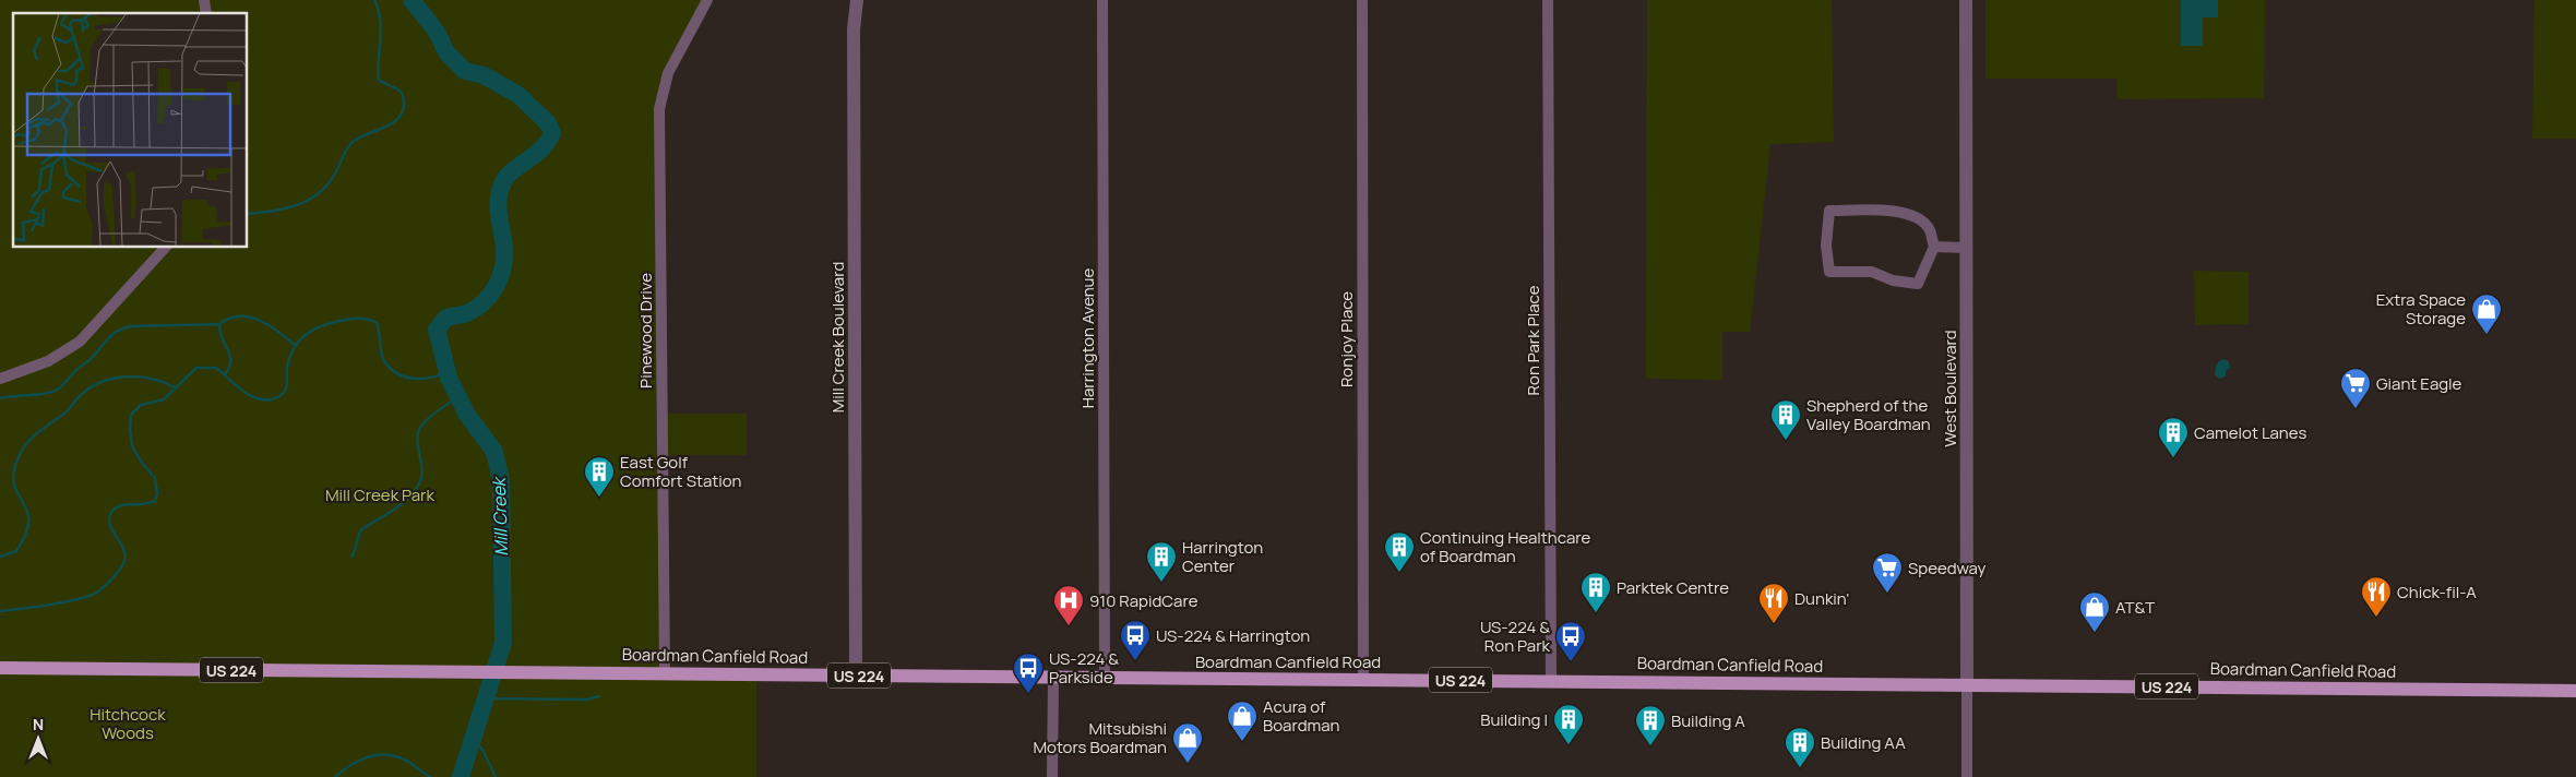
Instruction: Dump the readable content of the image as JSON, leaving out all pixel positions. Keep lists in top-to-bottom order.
{
  "streets": {
    "main road": ["Boardman Canfield Road", "US 224"],
    "street": [
      "Pinewood Drive",
      "Mill Creek Boulevard",
      "Harrington Avenue",
      "Ronjoy Place",
      "Ron Park Place",
      "West Boulevard"
    ]
  },
  "crossings": [
    ["Pinewood Drive", "Boardman Canfield Road"],
    ["Mill Creek Boulevard", "Boardman Canfield Road"],
    ["Harrington Avenue", "Boardman Canfield Road"],
    ["Ronjoy Place", "Boardman Canfield Road"],
    ["Ron Park Place", "Boardman Canfield Road"],
    ["West Boulevard", "Boardman Canfield Road"]
  ],
  "water": ["Mill Creek"],
  "parks": ["Mill Creek Park", "Hitchcock Woods"],
  "places": {
    "shop": [
      "Extra Space Storage",
      "AT&T",
      "Acura of Boardman",
      "Mitsubishi Motors Boardman"
    ],
    "supermarket": ["Giant Eagle", "Speedway"],
    "building": [
      "Shepherd of the Valley Boardman",
      "Camelot Lanes",
      "East Golf Comfort Station",
      "Continuing Healthcare of Boardman",
      "Harrington Center",
      "Parktek Centre",
      "Building I",
      "Building A",
      "Building AA"
    ],
    "restaurant": ["Chick-fil-A", "Dunkin'"],
    "hospital": ["910 RapidCare"],
    "bus stop": ["US-224 & Harrington", "US-224 & Ron Park", "US-224 & Parkside"]
  },
  "north": "top"
}
